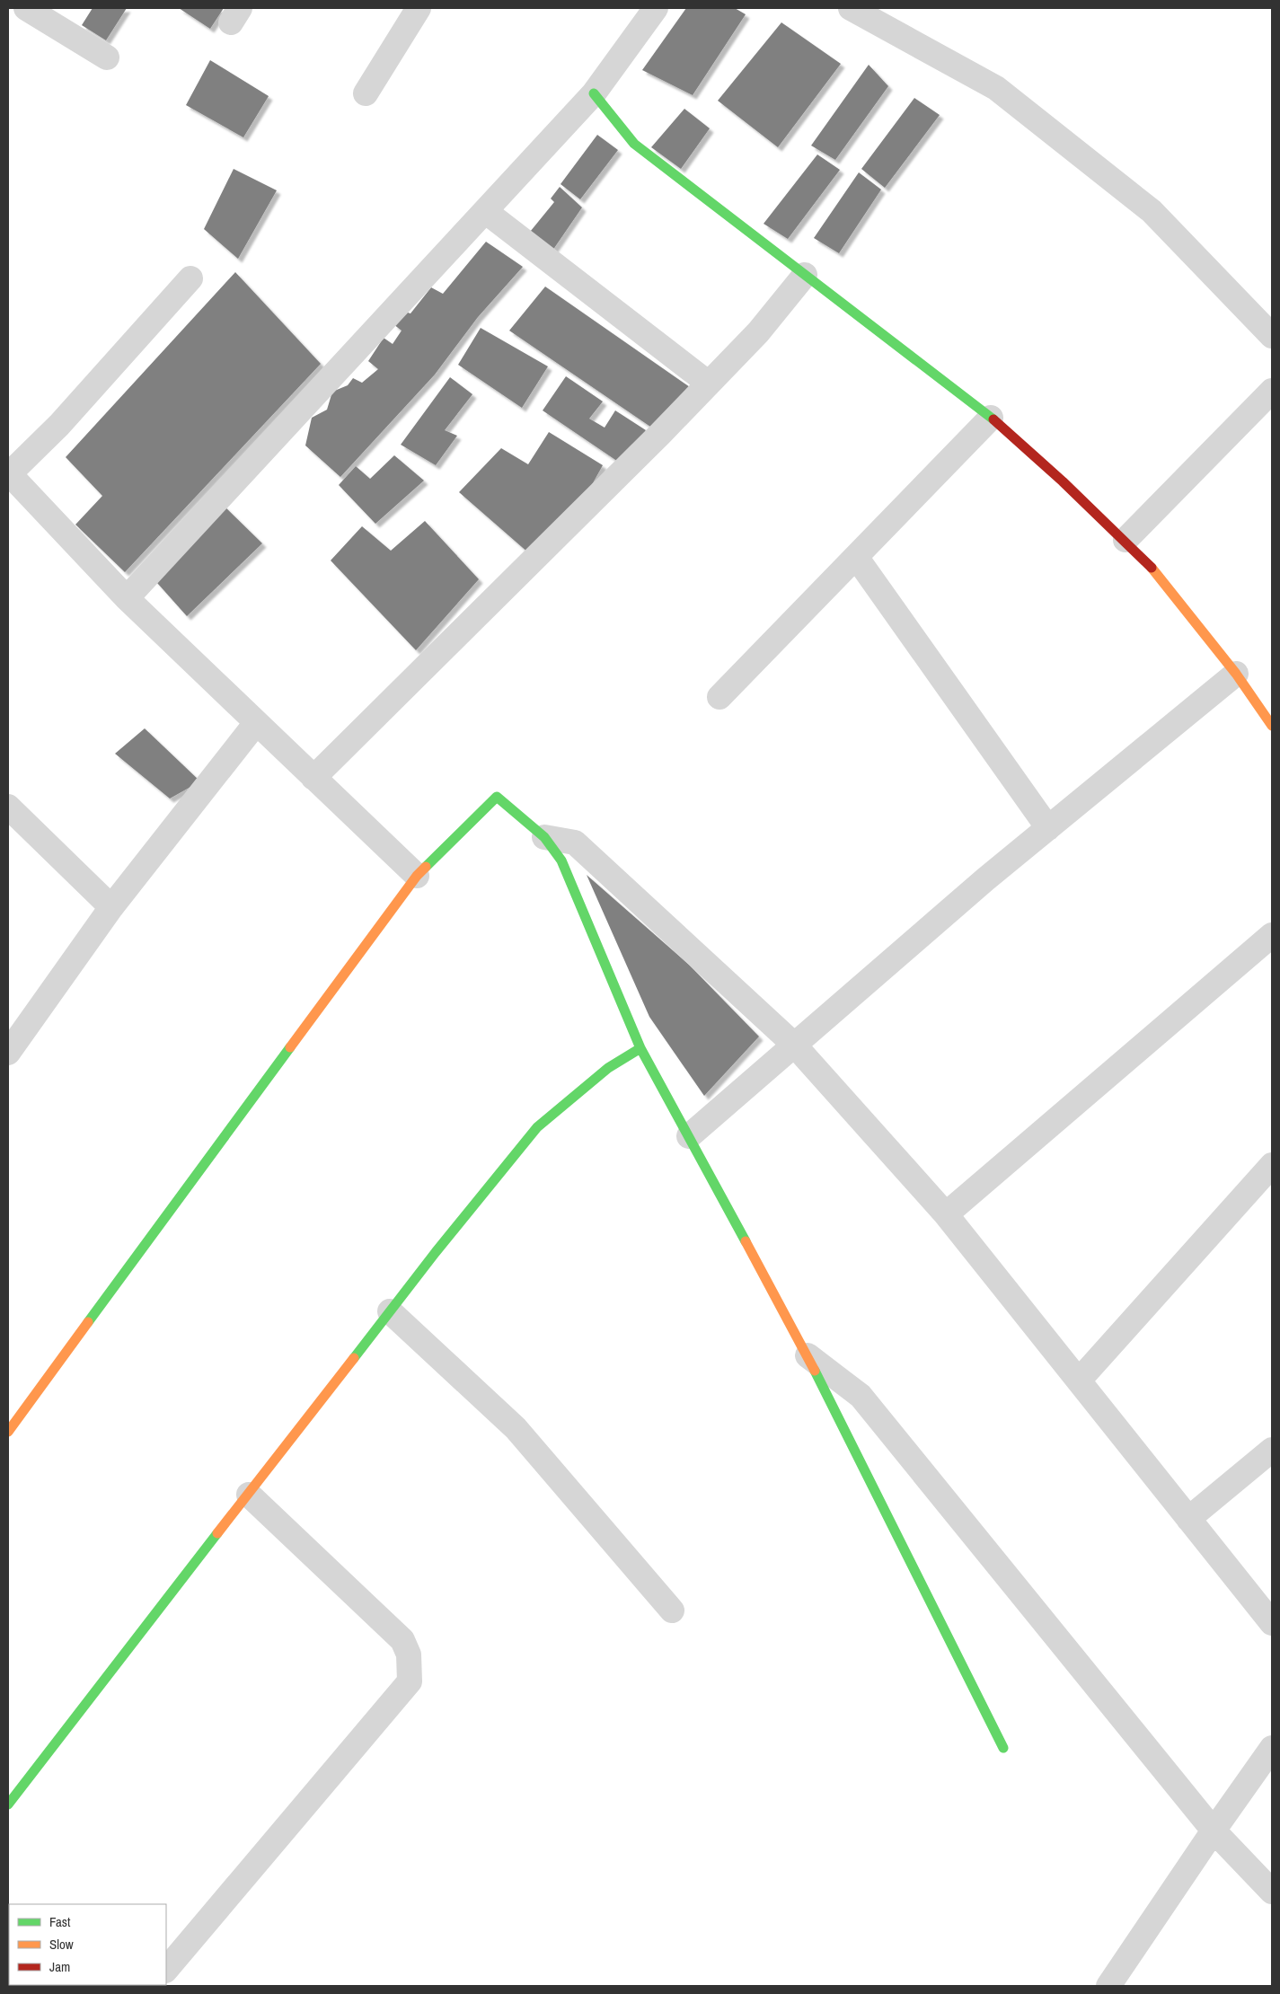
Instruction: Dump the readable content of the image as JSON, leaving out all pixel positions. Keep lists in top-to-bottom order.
{
  "legend": ["Fast", "Slow", "Jam"]
}
